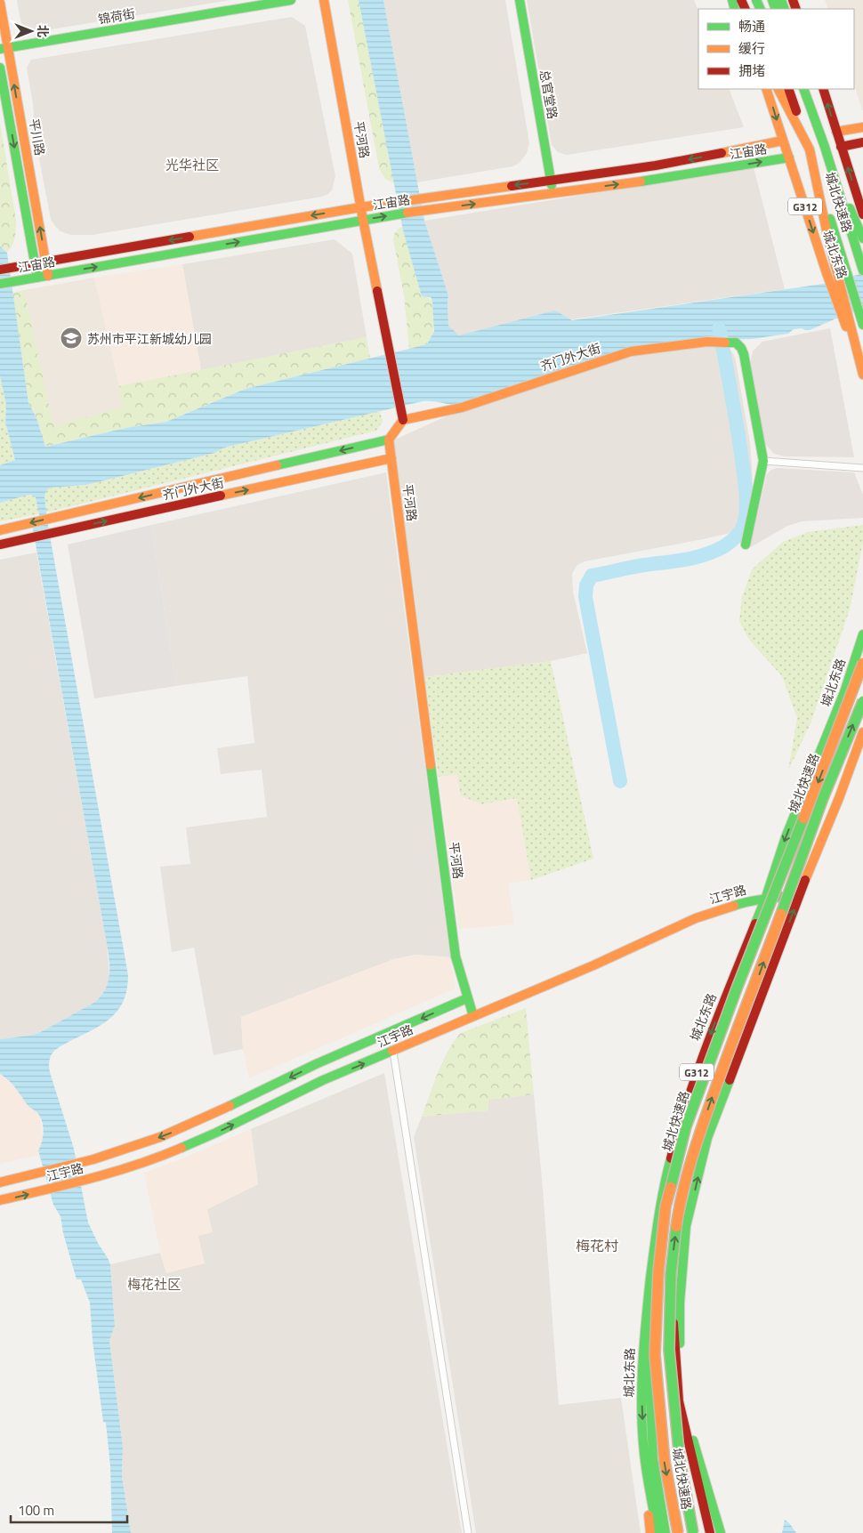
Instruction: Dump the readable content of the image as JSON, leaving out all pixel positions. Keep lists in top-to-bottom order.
{
  "streets": {
    "main road": [
      "锦荷街",
      "总官堂路",
      "平川路",
      "平河路",
      "江宙路",
      "城北快速路",
      "G312",
      "城北东路",
      "齐门外大街",
      "江宇路"
    ]
  },
  "crossings": [
    ["锦荷街", "平川路"],
    ["总官堂路", "江宙路"],
    ["平川路", "江宙路"],
    ["平河路", "江宙路"],
    ["平河路", "齐门外大街"],
    ["平河路", "江宇路"],
    ["江宙路", "城北东路"],
    ["G312", "江宇路"],
    ["城北东路", "江宇路"]
  ],
  "districts": ["光华社区", "梅花村", "梅花社区"],
  "places": {
    "school or university": ["苏州市平江新城幼儿园"]
  },
  "legend": ["畅通", "缓行", "拥堵"],
  "scale_bar": "100 m",
  "north": "right"
}
